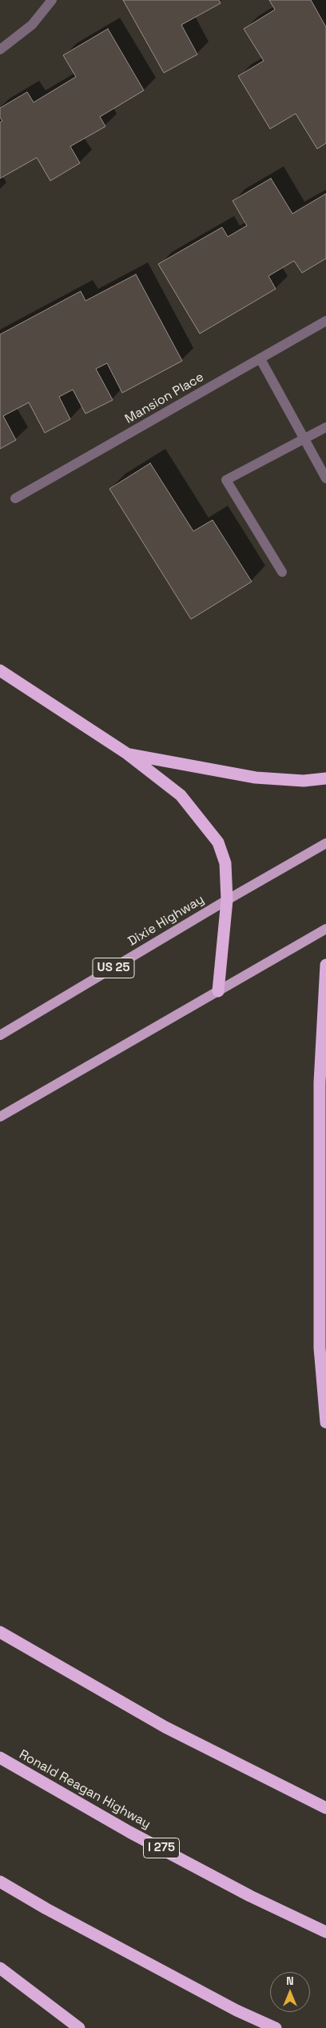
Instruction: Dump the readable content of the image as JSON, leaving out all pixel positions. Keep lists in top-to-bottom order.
{
  "streets": {
    "highway": ["Ronald Reagan Highway", "I 275"],
    "main road": ["Dixie Highway", "US 25"],
    "street": ["Mansion Place"]
  },
  "north": "top"
}
